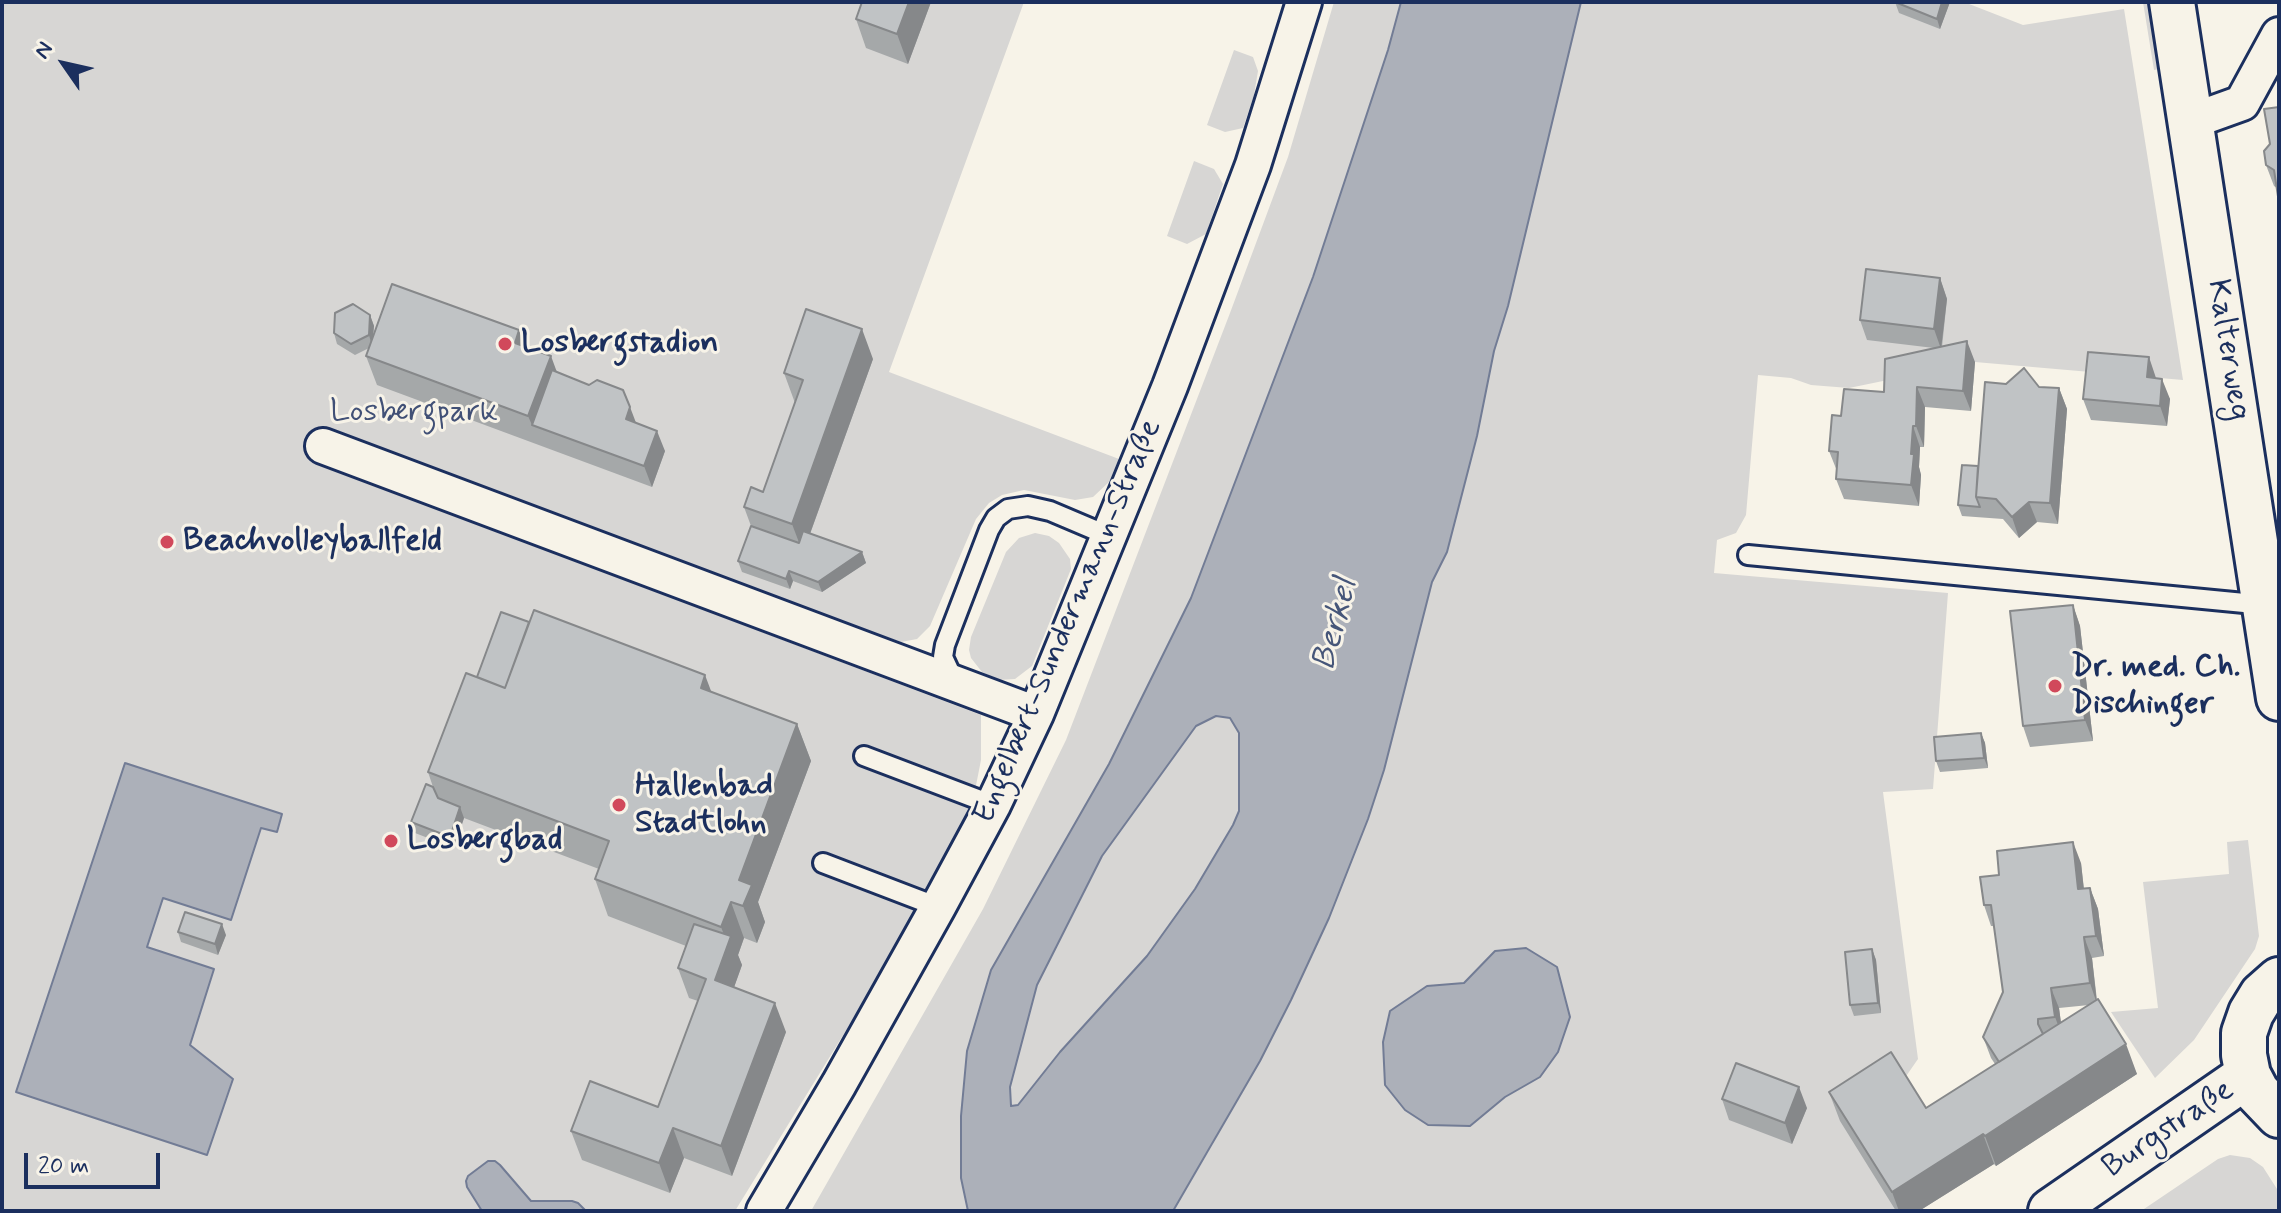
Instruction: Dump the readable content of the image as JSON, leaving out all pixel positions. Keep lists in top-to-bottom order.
{
  "streets": {
    "street": ["Kalterweg", "Engelbert-Sundermann-Straße", "Burgstraße"]
  },
  "water": ["Berkel"],
  "parks": ["Losbergpark"],
  "places": [
    "Losbergstadion",
    "Beachvolleyballfeld",
    "Dr. med. Ch. Dischinger",
    "Hallenbad Stadtlohn",
    "Losbergbad"
  ],
  "scale_bar": "20 m",
  "north": "top left"
}
